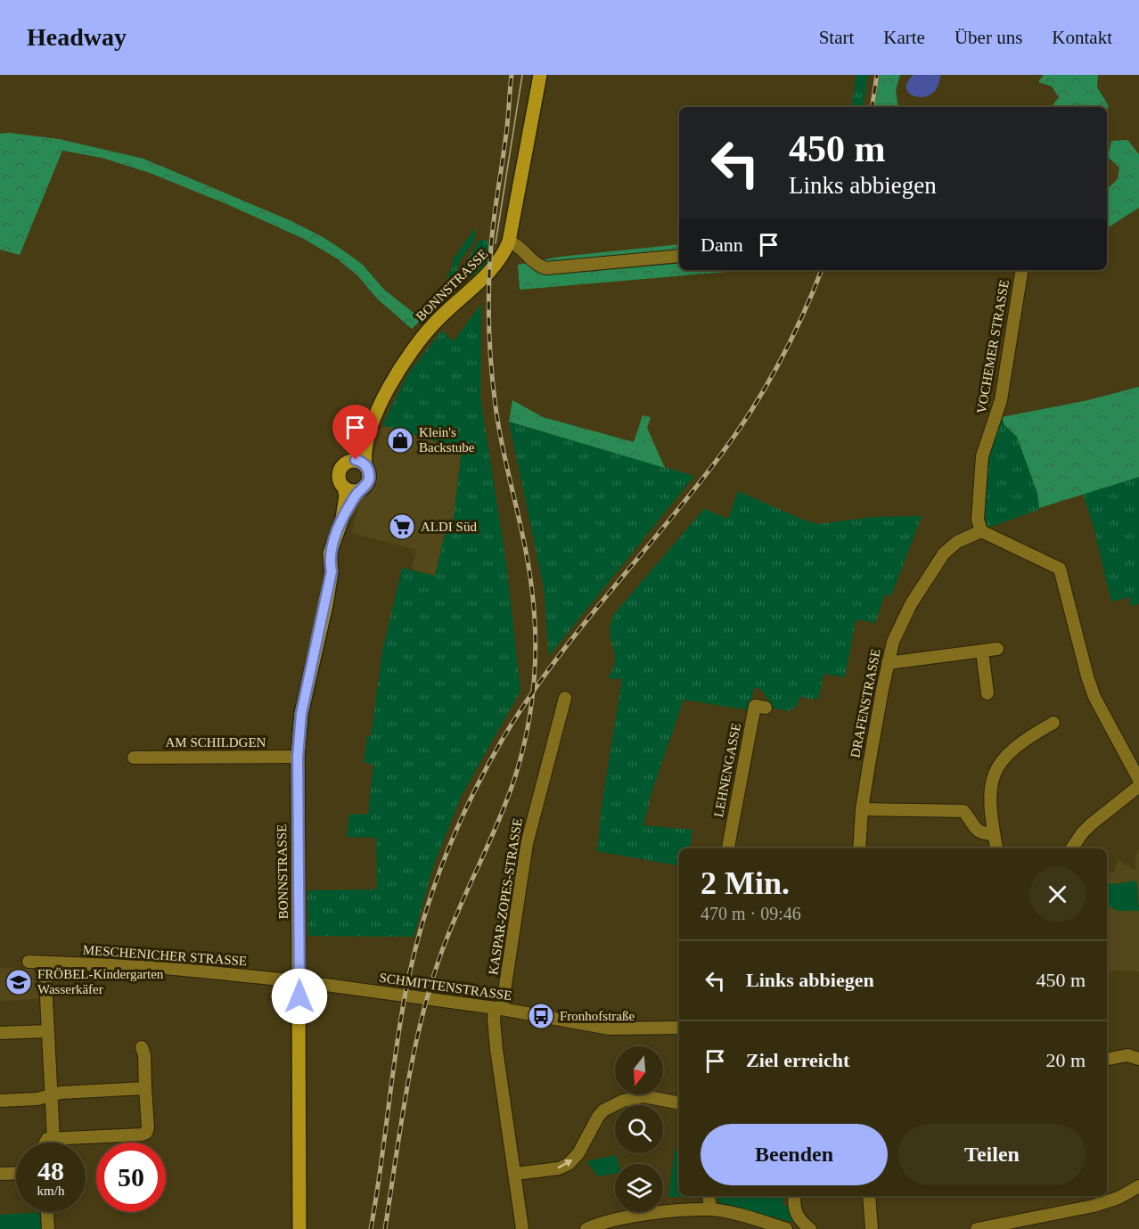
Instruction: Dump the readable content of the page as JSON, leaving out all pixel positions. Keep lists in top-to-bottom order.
{
  "streets": {
    "main road": ["BONNSTRASSE"],
    "street": [
      "VOCHEMER STRASSE",
      "DRAFENSTRASSE",
      "AM SCHILDGEN",
      "LEHNENGASSE",
      "KASPAR-ZOPES-STRASSE",
      "MESCHENICHER STRASSE",
      "SCHMITTENSTRASSE"
    ]
  },
  "crossings": [
    ["BONNSTRASSE", "AM SCHILDGEN"],
    ["BONNSTRASSE", "MESCHENICHER STRASSE"],
    ["BONNSTRASSE", "SCHMITTENSTRASSE"],
    ["VOCHEMER STRASSE", "DRAFENSTRASSE"],
    ["KASPAR-ZOPES-STRASSE", "SCHMITTENSTRASSE"],
    ["MESCHENICHER STRASSE", "SCHMITTENSTRASSE"]
  ],
  "places": {
    "shop": ["Klein's Backstube"],
    "supermarket": ["ALDI Süd"],
    "school or university": ["FRÖBEL-Kindergarten Wasserkäfer"],
    "bus stop": ["Fronhofstraße"]
  },
  "north": "bottom",
  "page": {
    "header": "Headway",
    "nav": [
      "Start",
      "Karte",
      "Über uns",
      "Kontakt"
    ],
    "turn": ["450 m", "Links abbiegen"],
    "then": "Dann",
    "heading": ["2 Min.", "470 m · 09:46"],
    "list": [
      {
        "name": "Links abbiegen",
        "value": "450 m"
      },
      {
        "name": "Ziel erreicht",
        "value": "20 m"
      }
    ],
    "buttons": ["Beenden", "Teilen"],
    "speed": "48 km/h",
    "limit": "50"
  }
}
